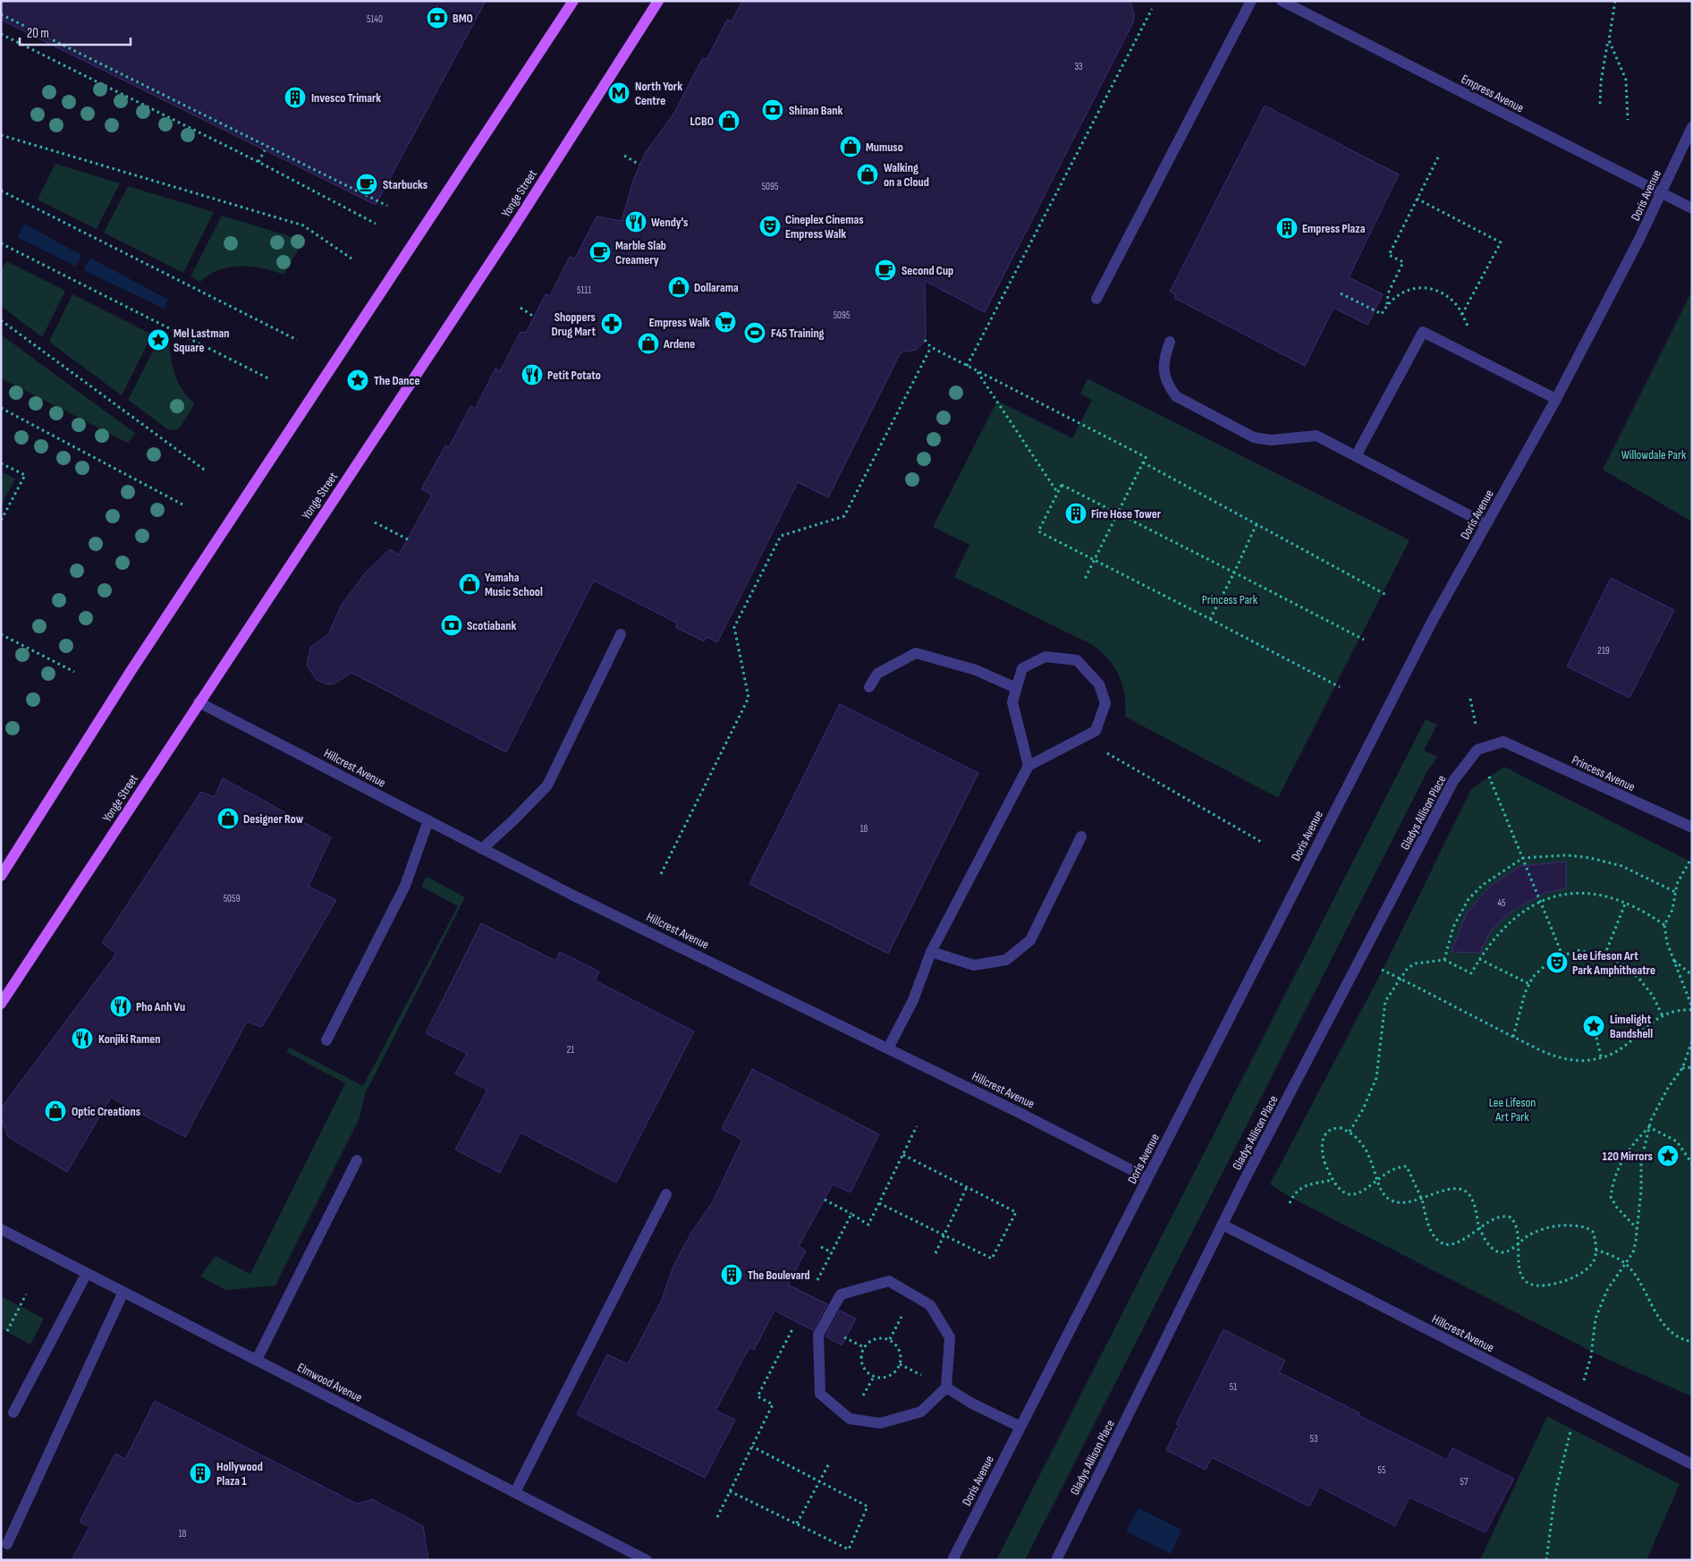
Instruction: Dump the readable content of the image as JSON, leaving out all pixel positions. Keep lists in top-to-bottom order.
{
  "streets": {
    "main road": ["Yonge Street"],
    "street": [
      "Empress Avenue",
      "Doris Avenue",
      "Hillcrest Avenue",
      "Princess Avenue",
      "Gladys Allison Place",
      "Elmwood Avenue"
    ]
  },
  "crossings": [
    ["Empress Avenue", "Doris Avenue"],
    ["Yonge Street", "Hillcrest Avenue"],
    ["Doris Avenue", "Hillcrest Avenue"],
    ["Hillcrest Avenue", "Gladys Allison Place"],
    ["Princess Avenue", "Gladys Allison Place"]
  ],
  "parks": ["Willowdale Park", "Princess Park", "Lee Lifeson Art Park"],
  "places": {
    "bank": ["BMO", "Shinan Bank", "Scotiabank"],
    "metro station": ["North York Centre"],
    "building": [
      "Invesco Trimark",
      "Empress Plaza",
      "Fire Hose Tower",
      "The Boulevard",
      "Hollywood Plaza 1"
    ],
    "shop": [
      "LCBO",
      "Mumuso",
      "Walking on a Cloud",
      "Dollarama",
      "Ardene",
      "Yamaha Music School",
      "Designer Row",
      "Optic Creations"
    ],
    "cafe": ["Starbucks", "Marble Slab Creamery", "Second Cup"],
    "restaurant": [
      "Wendy's",
      "Petit Potato",
      "Pho Anh Vu",
      "Konjiki Ramen"
    ],
    "theatre": ["Cineplex Cinemas Empress Walk", "Lee Lifeson Art Park Amphitheatre"],
    "supermarket": ["Empress Walk"],
    "pharmacy": ["Shoppers Drug Mart"],
    "sports": ["F45 Training"],
    "place": [
      "Mel Lastman Square",
      "The Dance",
      "Limelight Bandshell",
      "120 Mirrors"
    ]
  },
  "house_numbers": [
    "5140",
    "33",
    "5095",
    "5111",
    "5095",
    "219",
    "18",
    "5059",
    "45",
    "21",
    "51",
    "53",
    "55",
    "57",
    "18"
  ],
  "scale_bar": "20 m"
}
